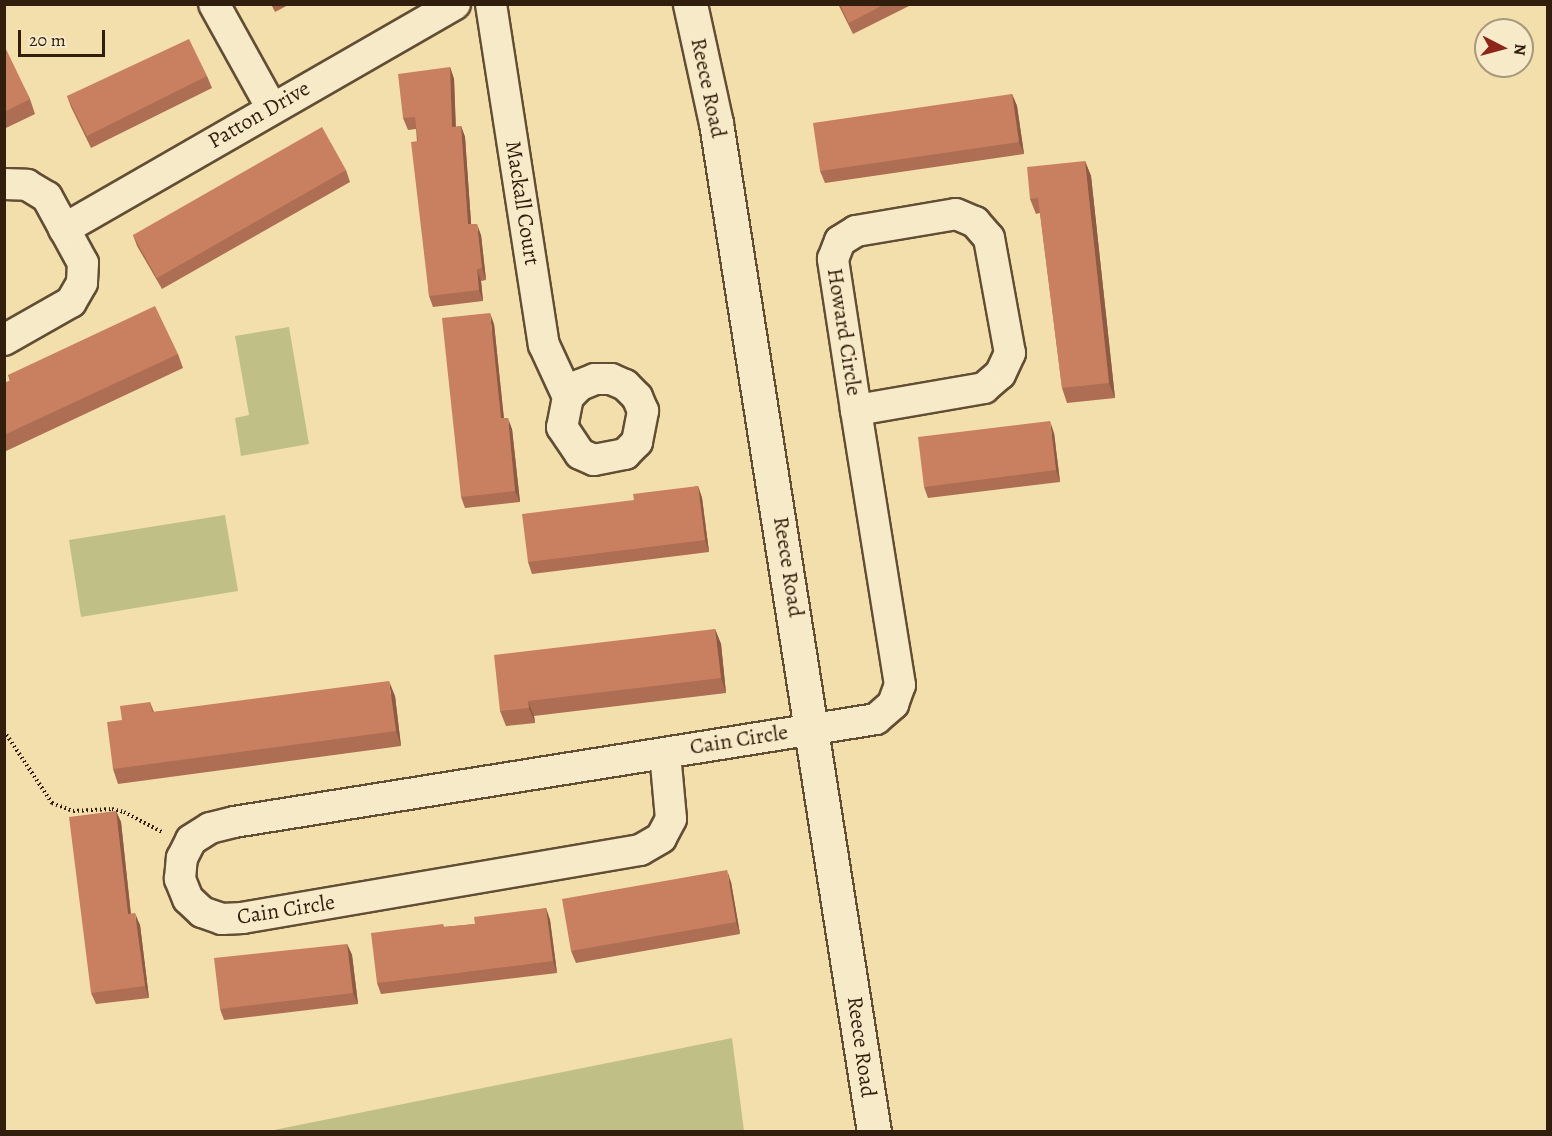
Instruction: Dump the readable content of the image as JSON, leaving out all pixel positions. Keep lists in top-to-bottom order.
{
  "streets": {
    "main road": ["Reece Road"],
    "street": [
      "Patton Drive",
      "Mackall Court",
      "Howard Circle",
      "Cain Circle"
    ]
  },
  "crossings": [
    ["Reece Road", "Howard Circle"],
    ["Reece Road", "Cain Circle"],
    ["Howard Circle", "Cain Circle"]
  ],
  "scale_bar": "20 m",
  "north": "right"
}
